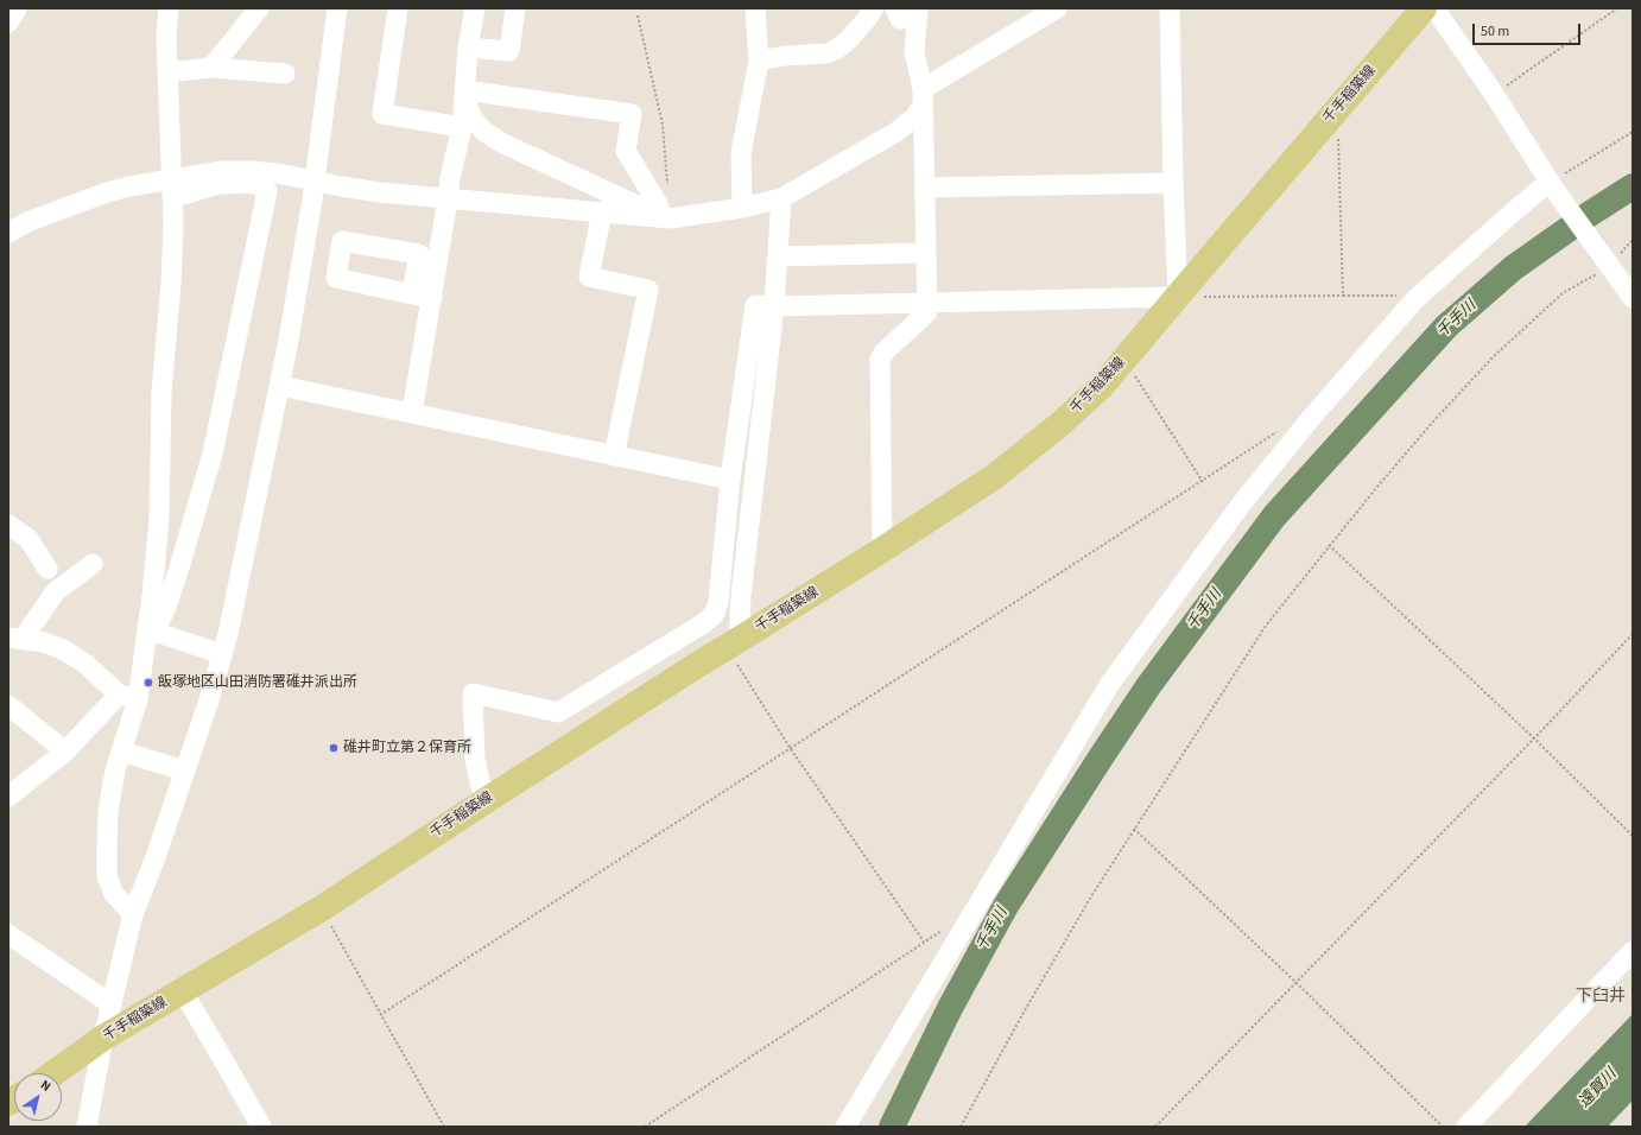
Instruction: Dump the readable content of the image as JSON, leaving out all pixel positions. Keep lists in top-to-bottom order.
{
  "streets": {
    "main road": ["千手稲築線"]
  },
  "districts": ["下臼井"],
  "water": ["千手川", "遠賀川"],
  "places": ["飯塚地区山田消防署碓井派出所", "碓井町立第２保育所"],
  "scale_bar": "50 m",
  "north": "top right"
}
